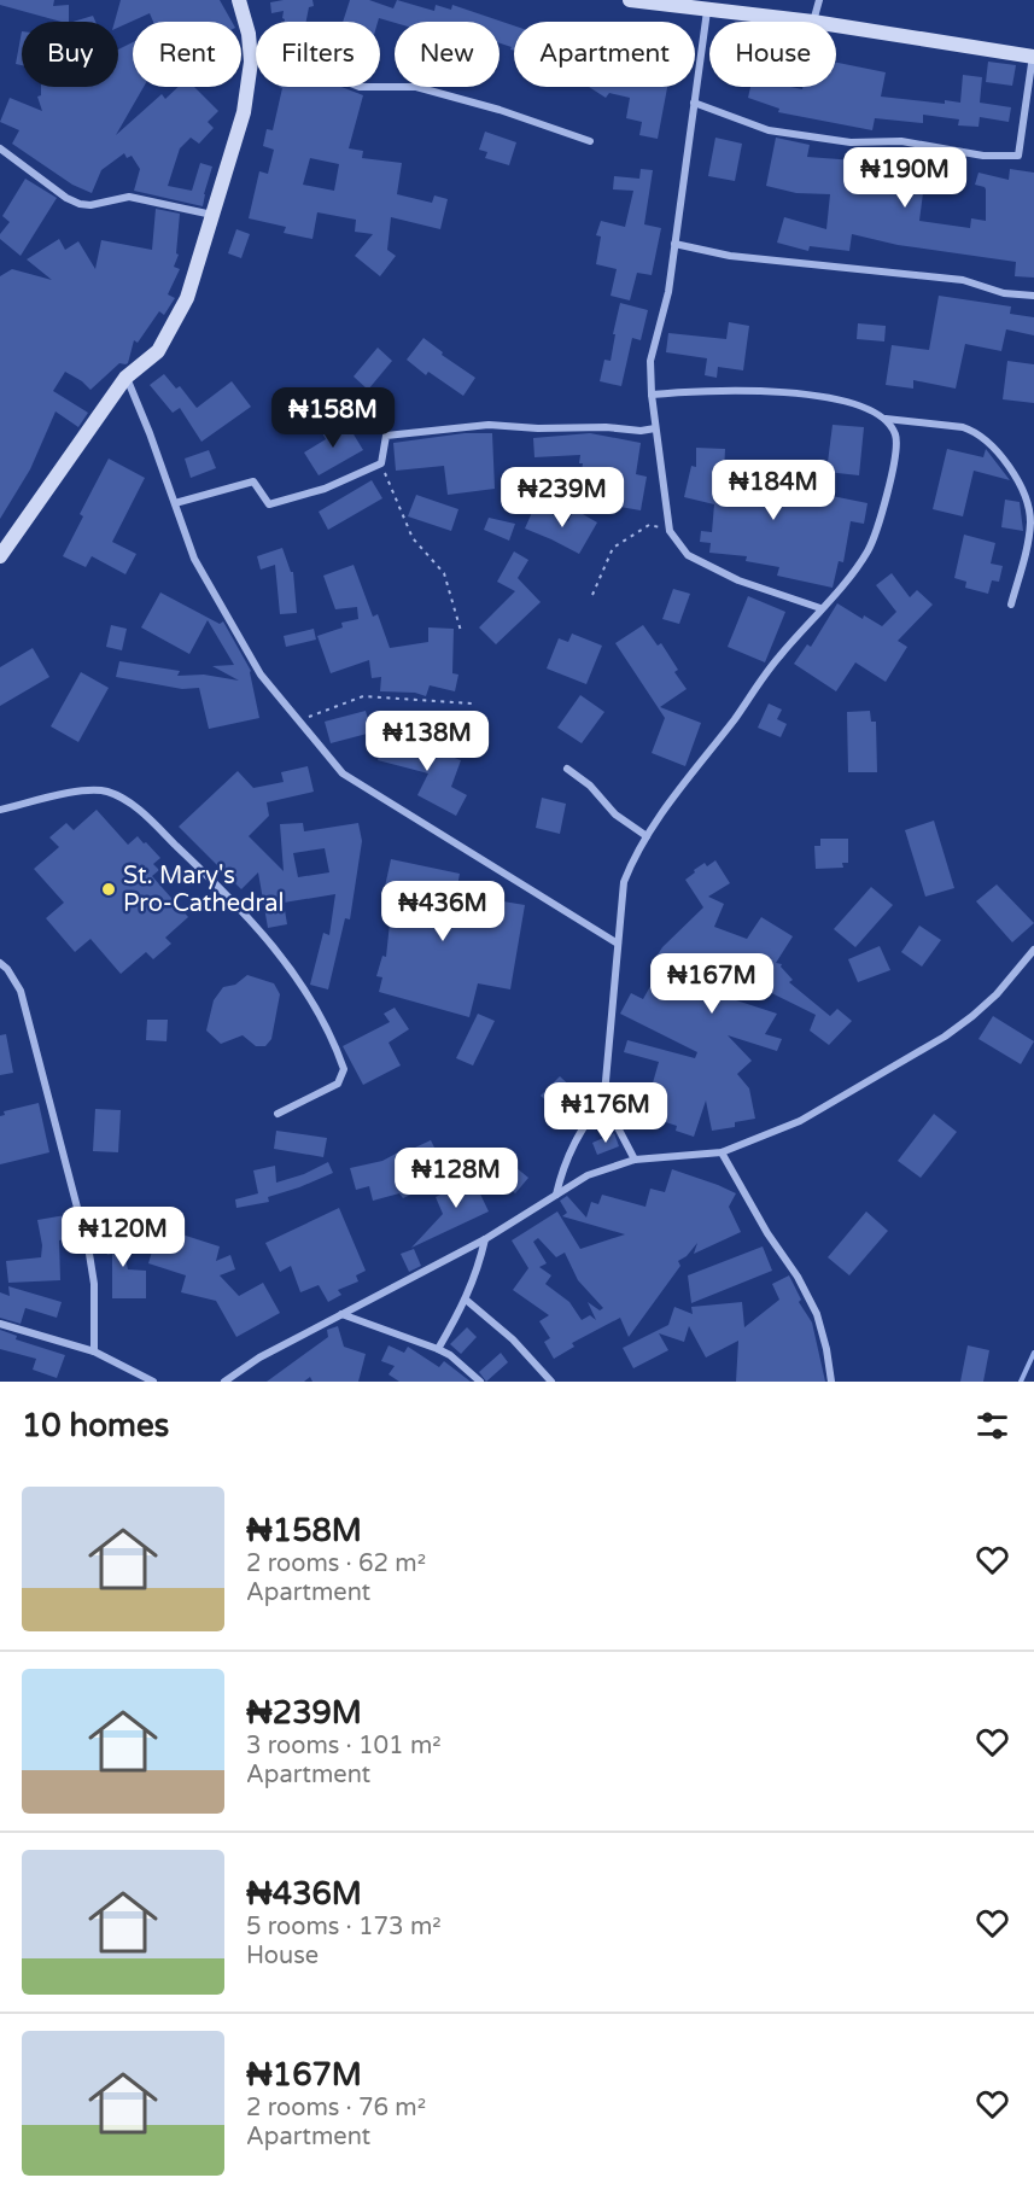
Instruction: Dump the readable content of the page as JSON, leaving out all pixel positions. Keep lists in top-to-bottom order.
{
  "places": ["St. Mary's Pro-Cathedral"],
  "page": {
    "chip": [
      "Buy",
      "Rent",
      "Filters",
      "New",
      "Apartment",
      "House"
    ],
    "price": [
      "₦190M",
      "₦158M",
      "₦184M",
      "₦239M",
      "₦138M",
      "₦436M",
      "₦167M",
      "₦176M",
      "₦128M",
      "₦120M"
    ],
    "heading": "10 homes",
    "list": [
      {
        "name": "₦158M",
        "note": "2 rooms · 62 m² · Apartment"
      },
      {
        "name": "₦239M",
        "note": "3 rooms · 101 m² · Apartment"
      },
      {
        "name": "₦436M",
        "note": "5 rooms · 173 m² · House"
      },
      {
        "name": "₦167M",
        "note": "2 rooms · 76 m² · Apartment"
      }
    ]
  }
}
